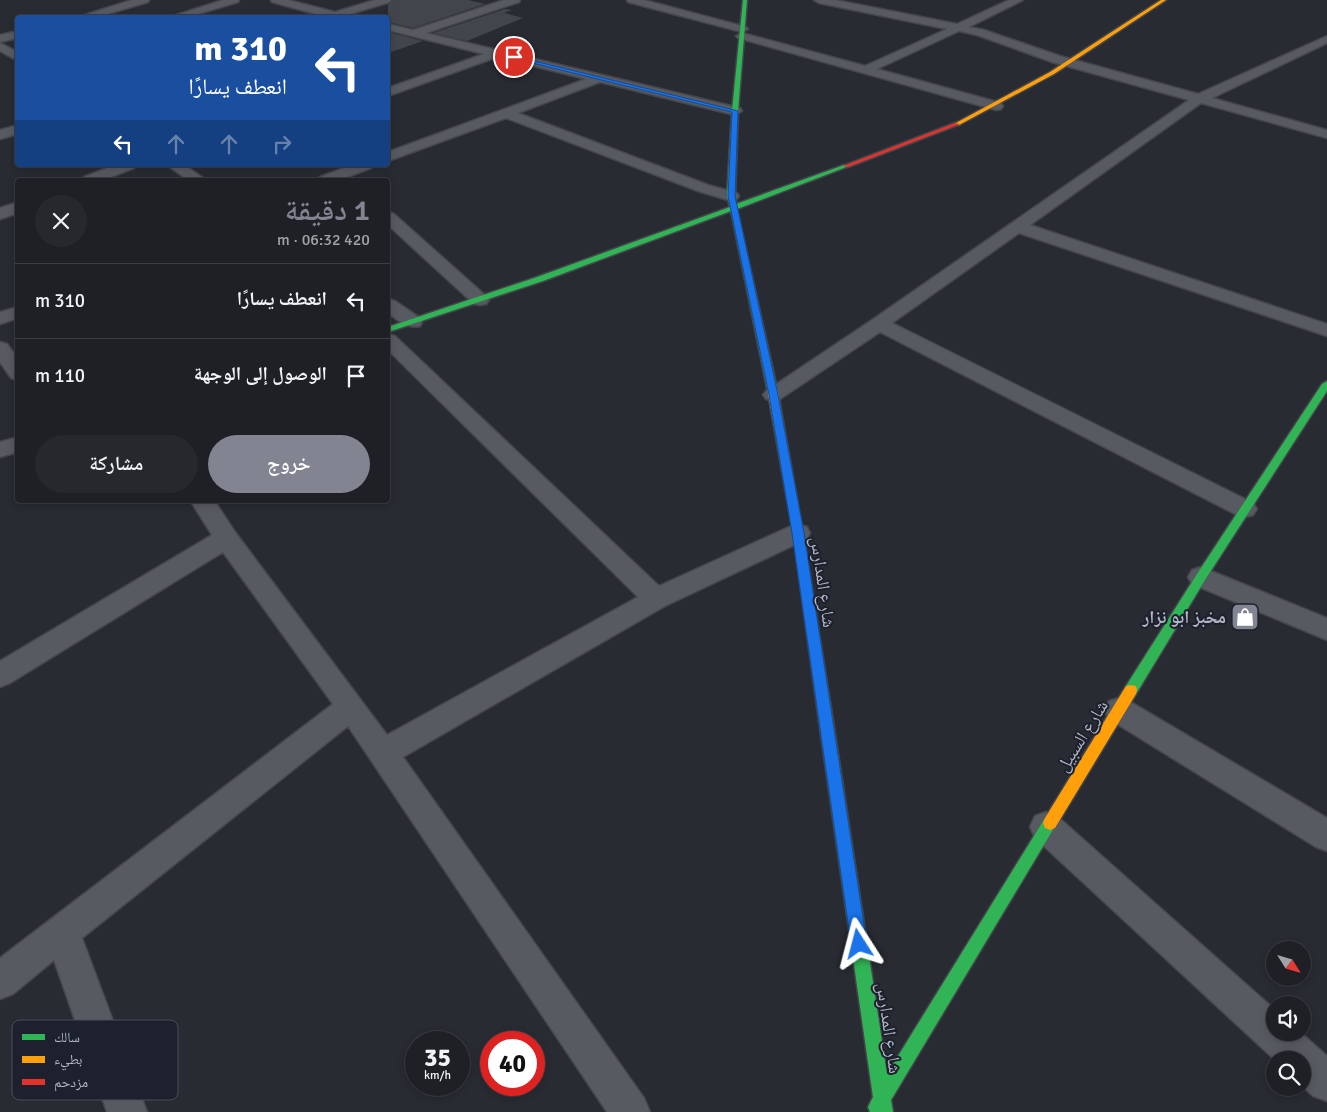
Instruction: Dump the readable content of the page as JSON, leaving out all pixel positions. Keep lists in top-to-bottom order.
{
  "streets": {
    "street": ["شارع المدارس", "شارع السبيل"]
  },
  "crossings": [
    ["شارع المدارس", "شارع السبيل"]
  ],
  "places": {
    "shop": ["مخبز ابو نزار"]
  },
  "legend": ["سالك", "بطيء", "مزدحم"],
  "north": "bottom right",
  "page": {
    "turn": ["310 m", "انعطف يسارًا"],
    "heading": ["1 دقيقة", "420 m · 06:32"],
    "list": [
      {
        "name": "انعطف يسارًا",
        "value": "310 m"
      },
      {
        "name": "الوصول إلى الوجهة",
        "value": "110 m"
      }
    ],
    "buttons": ["خروج", "مشاركة"],
    "speed": "35 km/h",
    "limit": "40"
  }
}
